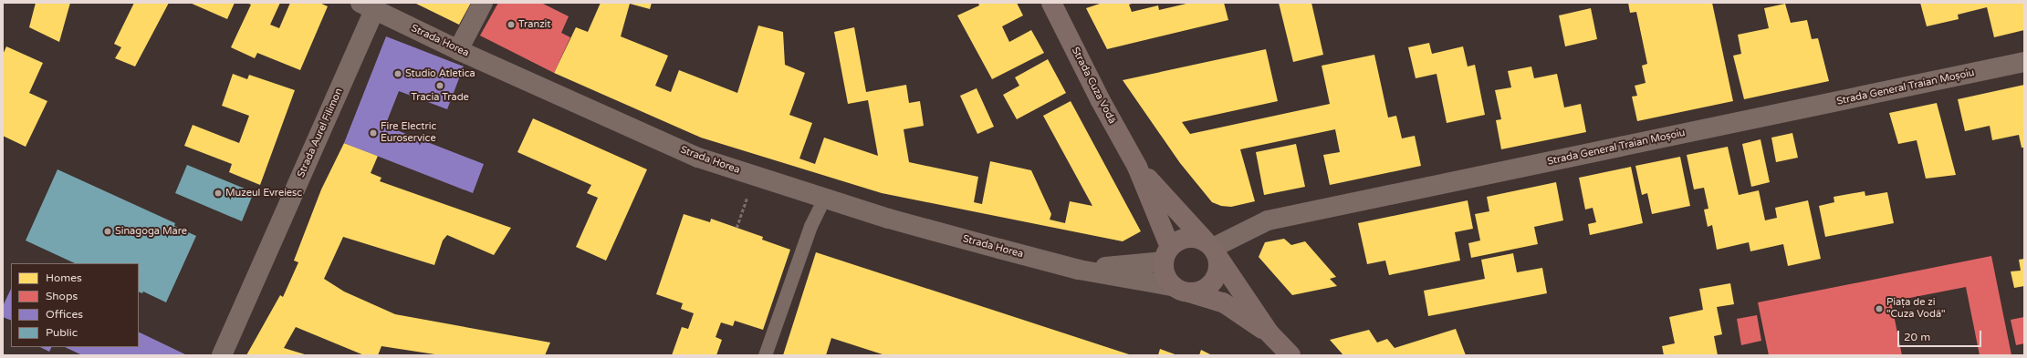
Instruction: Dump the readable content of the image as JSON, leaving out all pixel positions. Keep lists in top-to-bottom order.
{
  "streets": {
    "main road": ["Strada Cuza Vodă"],
    "street": ["Strada Horea", "Strada General Traian Moșoiu", "Strada Aurel Filimon"]
  },
  "crossings": [
    ["Strada Horea", "Strada Cuza Vodă"],
    ["Strada Horea", "Strada General Traian Moșoiu"],
    ["Strada Horea", "Strada Aurel Filimon"],
    ["Strada Cuza Vodă", "Strada General Traian Moșoiu"]
  ],
  "places": [
    "Tranzit",
    "Studio Atletica",
    "Tracia Trade",
    "Fire Electric Euroservice",
    "Muzeul Evreiesc",
    "Sinagoga Mare",
    "Piața de zi \"Cuza Vodă\""
  ],
  "legend": [
    "Homes",
    "Shops",
    "Offices",
    "Public"
  ],
  "scale_bar": "20 m"
}
